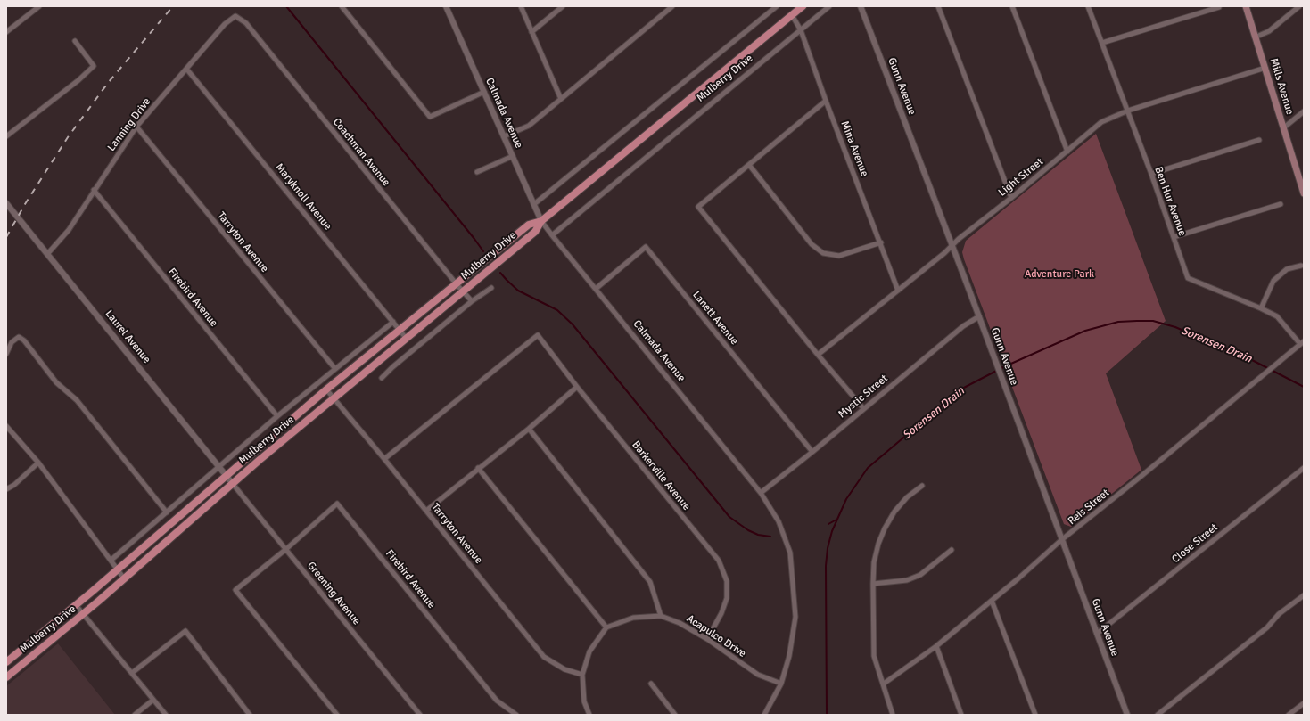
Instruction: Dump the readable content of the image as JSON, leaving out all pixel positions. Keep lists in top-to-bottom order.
{
  "streets": {
    "main road": ["Mulberry Drive", "Mills Avenue"],
    "street": [
      "Gunn Avenue",
      "Calmada Avenue",
      "Lanning Drive",
      "Mina Avenue",
      "Coachman Avenue",
      "Light Street",
      "Maryknoll Avenue",
      "Ben Hur Avenue",
      "Tarryton Avenue",
      "Firebird Avenue",
      "Lanett Avenue",
      "Laurel Avenue",
      "Mystic Street",
      "Barkerville Avenue",
      "Reis Street",
      "Close Street",
      "Greening Avenue",
      "Acapulco Drive"
    ]
  },
  "crossings": [
    ["Mulberry Drive", "Calmada Avenue"],
    ["Mulberry Drive", "Mina Avenue"],
    ["Mulberry Drive", "Coachman Avenue"],
    ["Mulberry Drive", "Maryknoll Avenue"],
    ["Mulberry Drive", "Tarryton Avenue"],
    ["Mulberry Drive", "Laurel Avenue"],
    ["Mulberry Drive", "Greening Avenue"],
    ["Gunn Avenue", "Light Street"],
    ["Gunn Avenue", "Mystic Street"],
    ["Gunn Avenue", "Reis Street"],
    ["Gunn Avenue", "Close Street"],
    ["Mills Avenue", "Light Street"],
    ["Calmada Avenue", "Lanett Avenue"],
    ["Calmada Avenue", "Mystic Street"],
    ["Calmada Avenue", "Acapulco Drive"],
    ["Lanning Drive", "Coachman Avenue"],
    ["Lanning Drive", "Maryknoll Avenue"],
    ["Lanning Drive", "Tarryton Avenue"],
    ["Lanning Drive", "Firebird Avenue"],
    ["Lanning Drive", "Laurel Avenue"],
    ["Mina Avenue", "Light Street"],
    ["Light Street", "Ben Hur Avenue"],
    ["Ben Hur Avenue", "Reis Street"],
    ["Tarryton Avenue", "Barkerville Avenue"],
    ["Firebird Avenue", "Greening Avenue"],
    ["Lanett Avenue", "Mystic Street"],
    ["Laurel Avenue", "Greening Avenue"],
    ["Barkerville Avenue", "Acapulco Drive"]
  ],
  "water": ["Sorensen Drain"],
  "parks": ["Adventure Park"]
}
